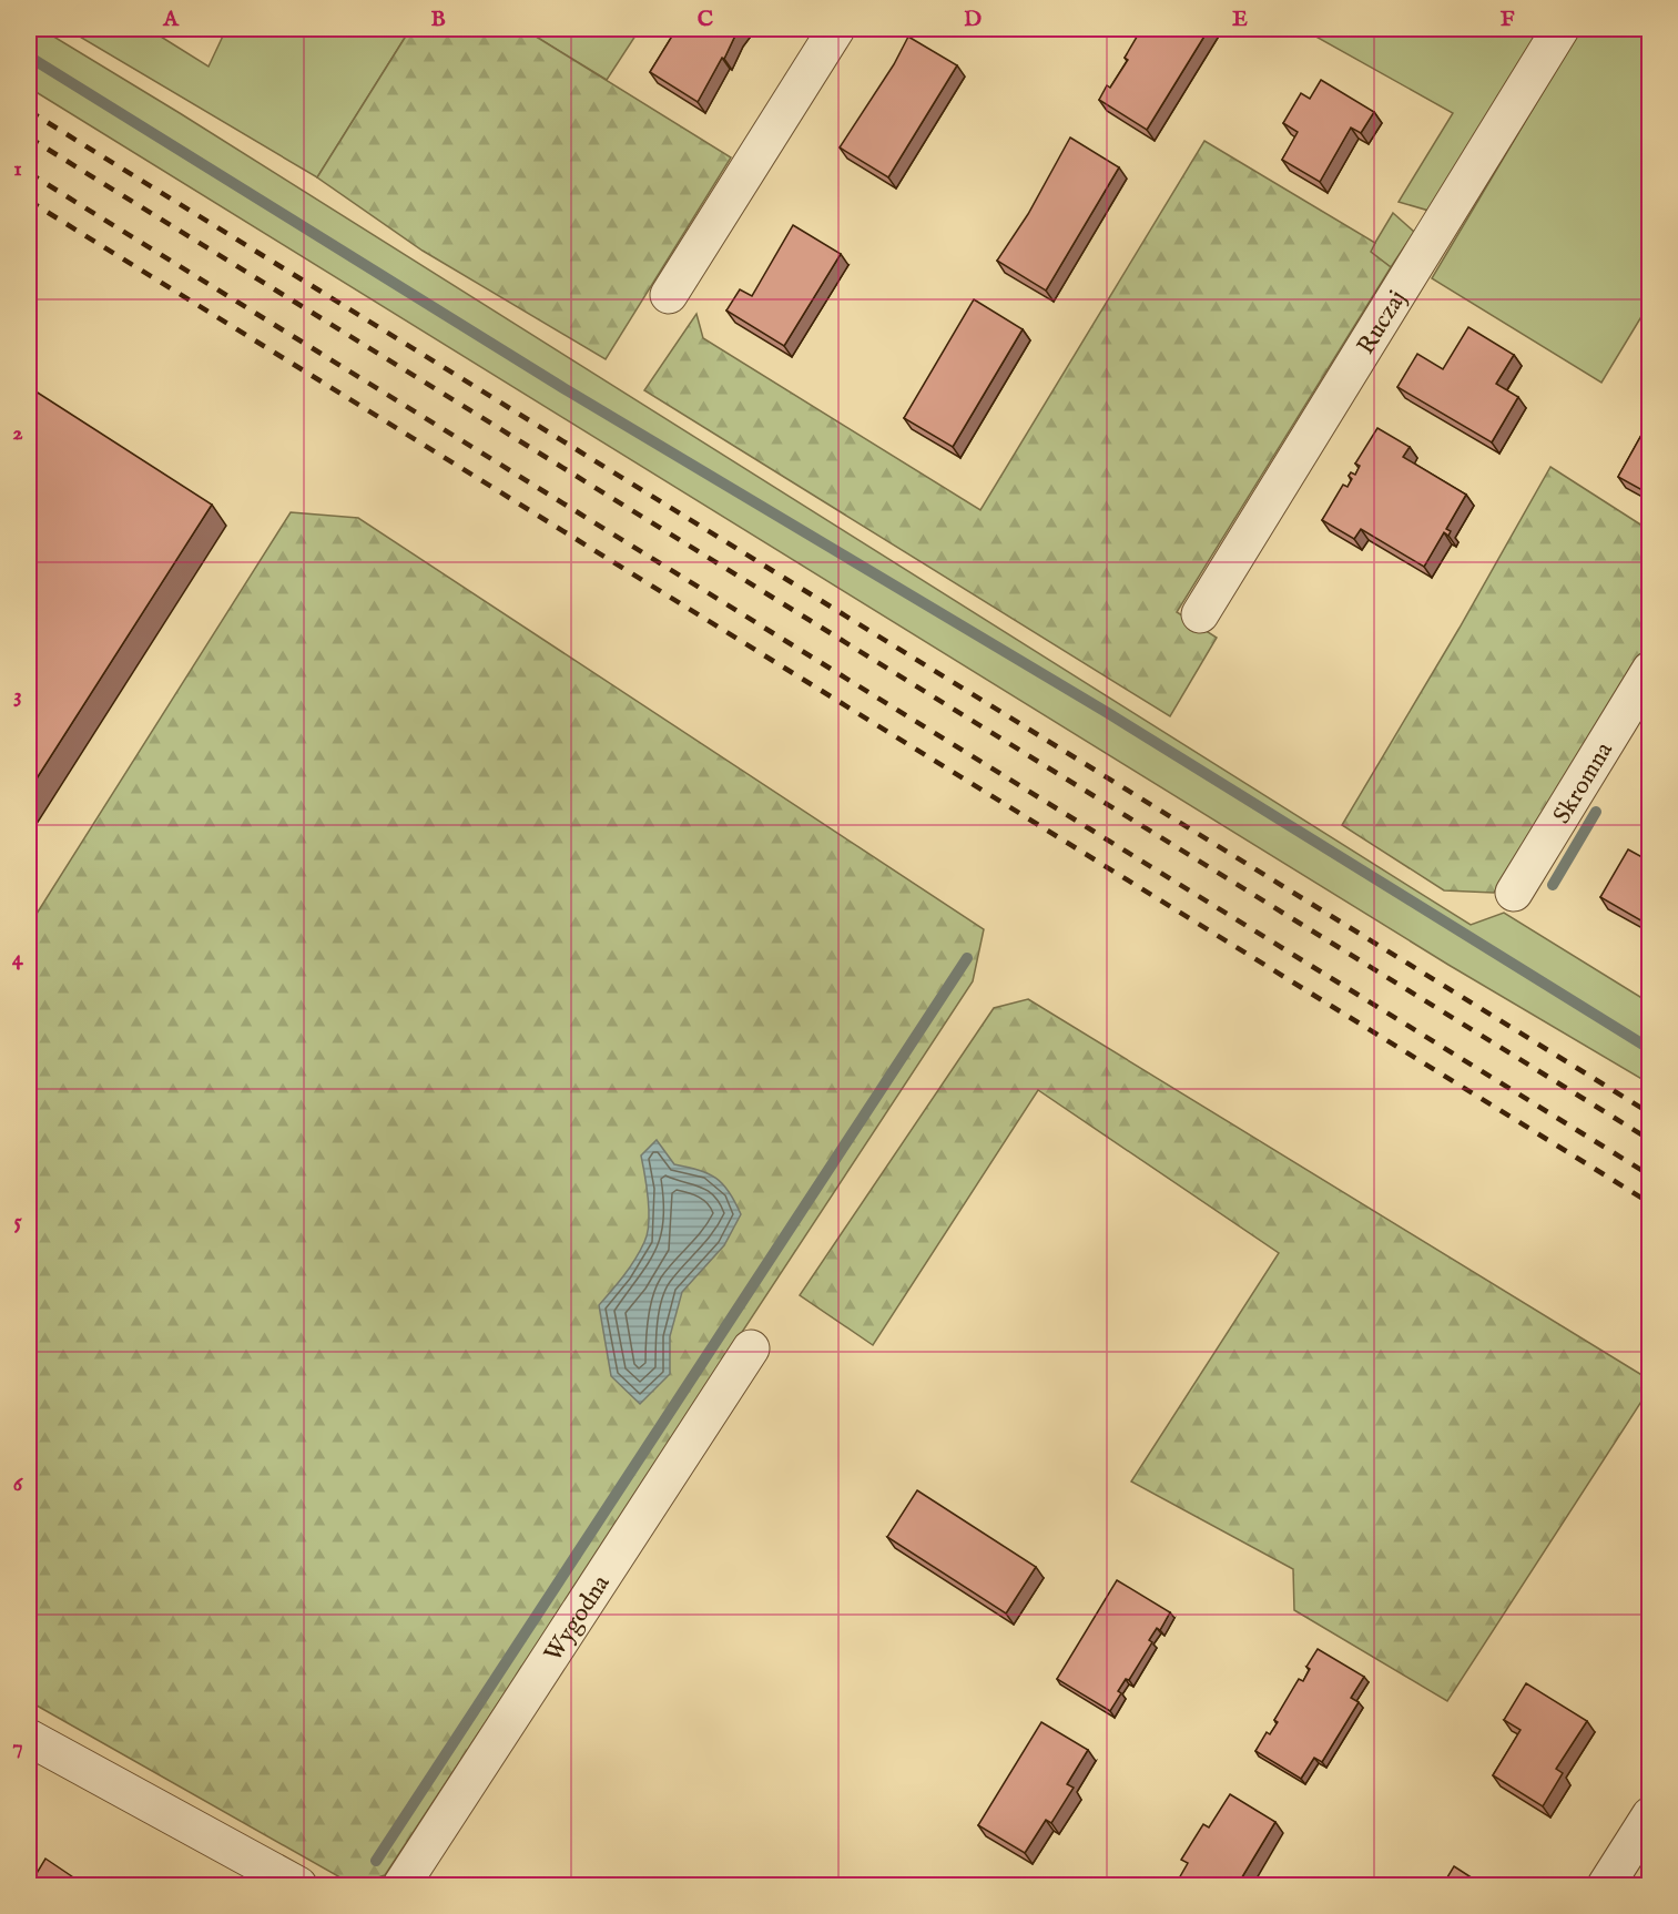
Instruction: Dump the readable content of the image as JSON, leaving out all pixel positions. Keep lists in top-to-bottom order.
{
  "streets": {
    "street": ["Ruczaj", "Skromna", "Wygodna"]
  },
  "grid": {
    "columns": [
      "A",
      "B",
      "C",
      "D",
      "E",
      "F"
    ],
    "rows": [
      "1",
      "2",
      "3",
      "4",
      "5",
      "6",
      "7"
    ]
  }
}
